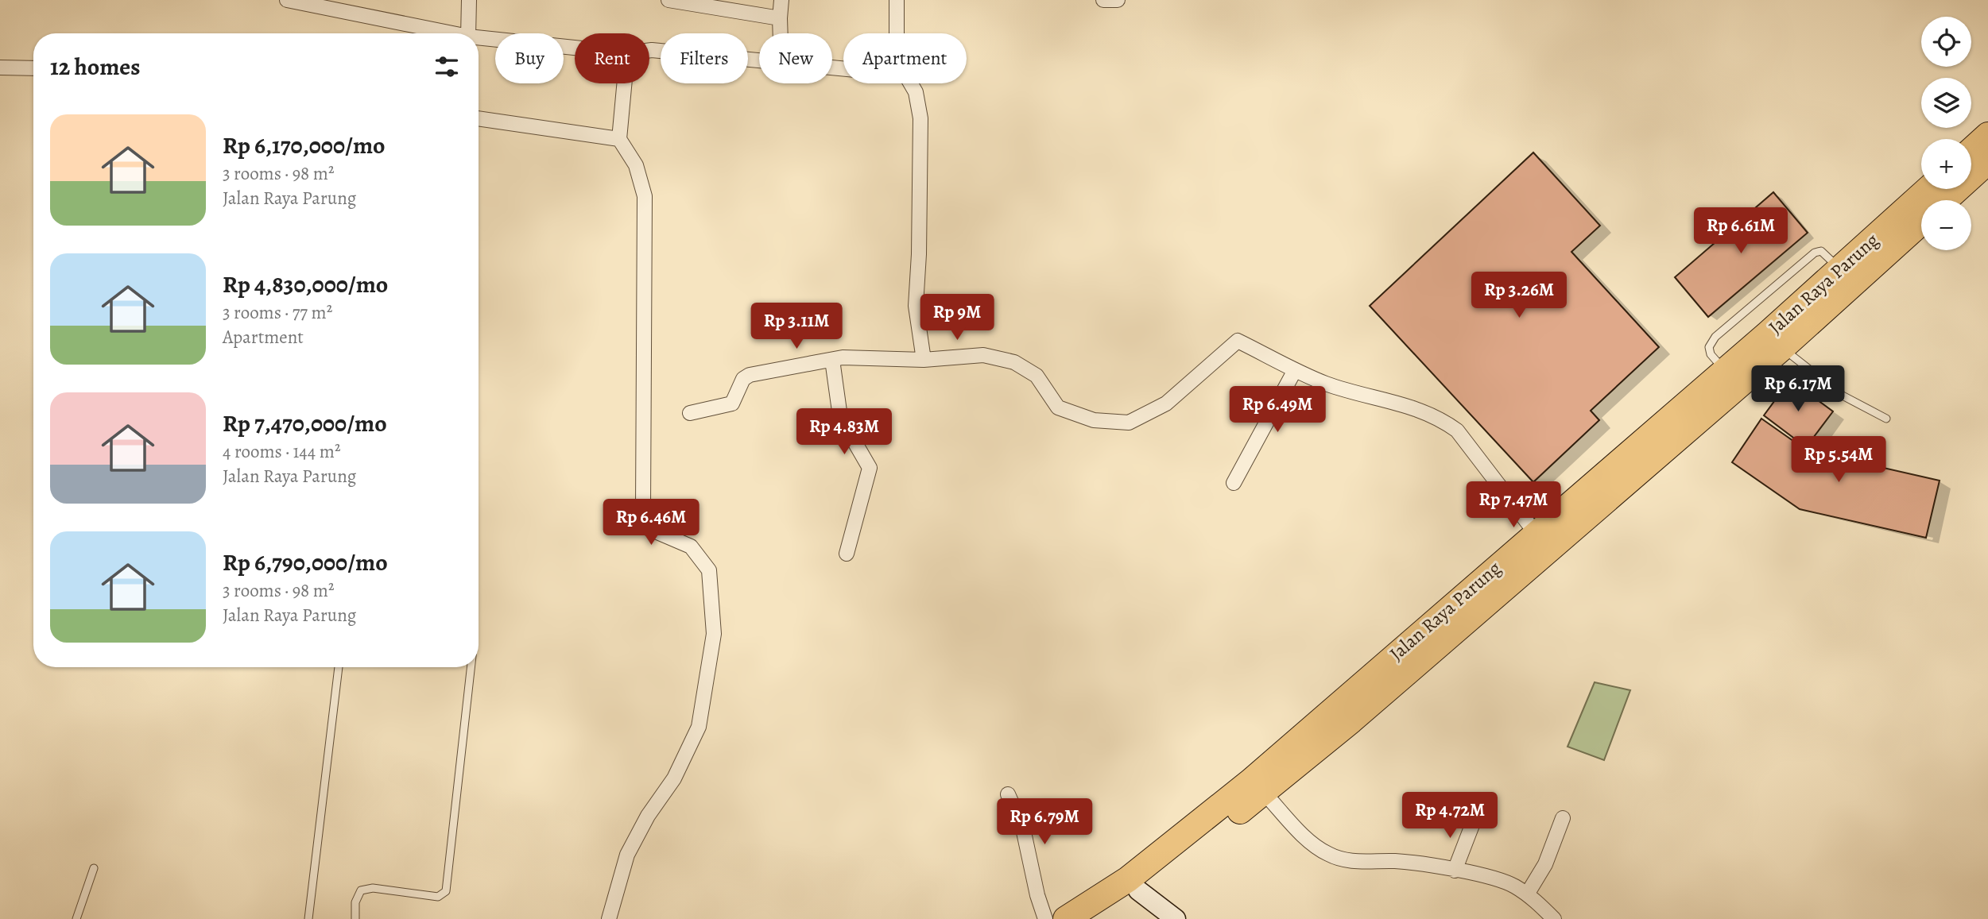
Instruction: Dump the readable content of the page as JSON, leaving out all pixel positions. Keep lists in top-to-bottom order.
{
  "streets": {
    "highway": ["Jalan Raya Parung"]
  },
  "page": {
    "map_buttons": ["+", "−"],
    "chip": [
      "Buy",
      "Rent",
      "Filters",
      "New",
      "Apartment"
    ],
    "heading": "12 homes",
    "list": [
      {
        "name": "Rp 6,170,000/mo",
        "note": "3 rooms · 98 m² · Jalan Raya Parung"
      },
      {
        "name": "Rp 4,830,000/mo",
        "note": "3 rooms · 77 m² · Apartment"
      },
      {
        "name": "Rp 7,470,000/mo",
        "note": "4 rooms · 144 m² · Jalan Raya Parung"
      },
      {
        "name": "Rp 6,790,000/mo",
        "note": "3 rooms · 98 m² · Jalan Raya Parung"
      }
    ],
    "price": [
      "Rp 6.61M",
      "Rp 3.26M",
      "Rp 9M",
      "Rp 3.11M",
      "Rp 6.17M",
      "Rp 6.49M",
      "Rp 4.83M",
      "Rp 5.54M",
      "Rp 7.47M",
      "Rp 6.46M",
      "Rp 4.72M",
      "Rp 6.79M"
    ]
  }
}
